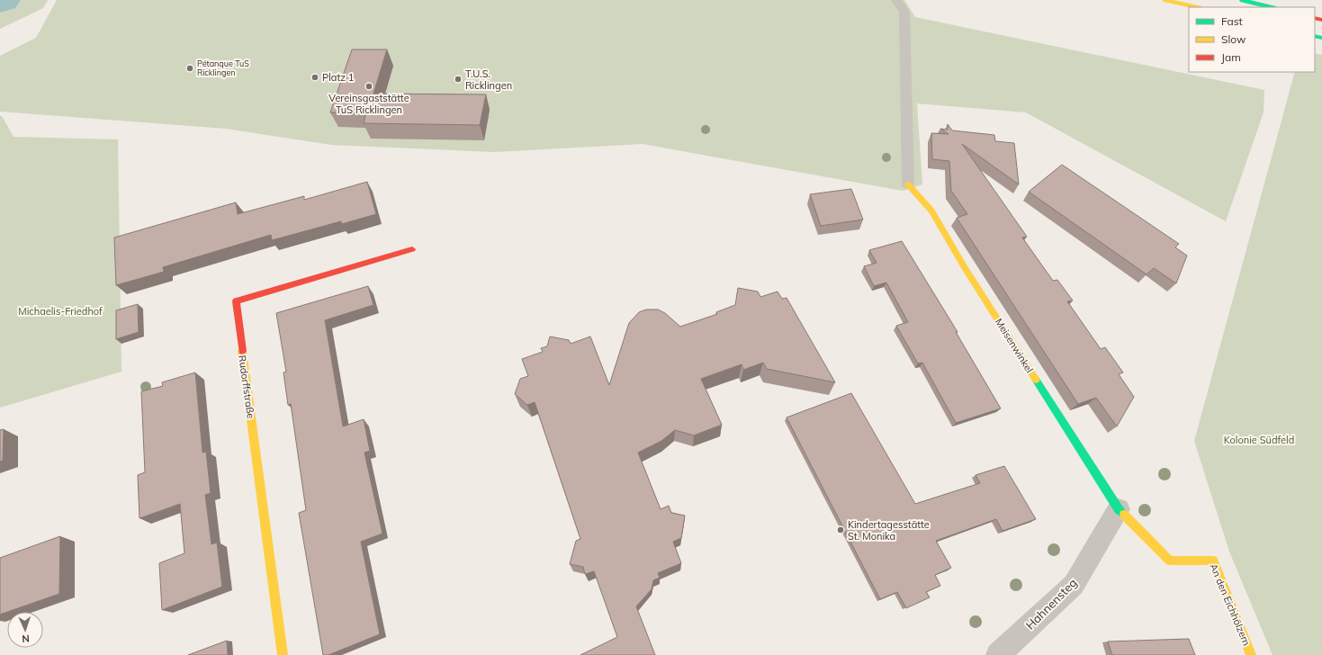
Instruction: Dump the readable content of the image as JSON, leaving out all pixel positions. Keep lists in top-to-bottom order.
{
  "streets": {
    "main road": ["Meisenwinkel", "Rudorffstraße", "An den Eichhölzern"],
    "street": ["Hahnensteg"]
  },
  "crossings": [
    ["Meisenwinkel", "Hahnensteg"],
    ["Meisenwinkel", "An den Eichhölzern"],
    ["Hahnensteg", "An den Eichhölzern"]
  ],
  "parks": ["Michaelis-Friedhof", "Kolonie Südfeld"],
  "places": [
    "Pétanque TuS Ricklingen",
    "Platz 1",
    "T.U.S. Ricklingen",
    "Vereinsgaststätte TuS Ricklingen",
    "Kindertagesstätte St. Monika"
  ],
  "legend": ["Fast", "Slow", "Jam"],
  "north": "bottom"
}
